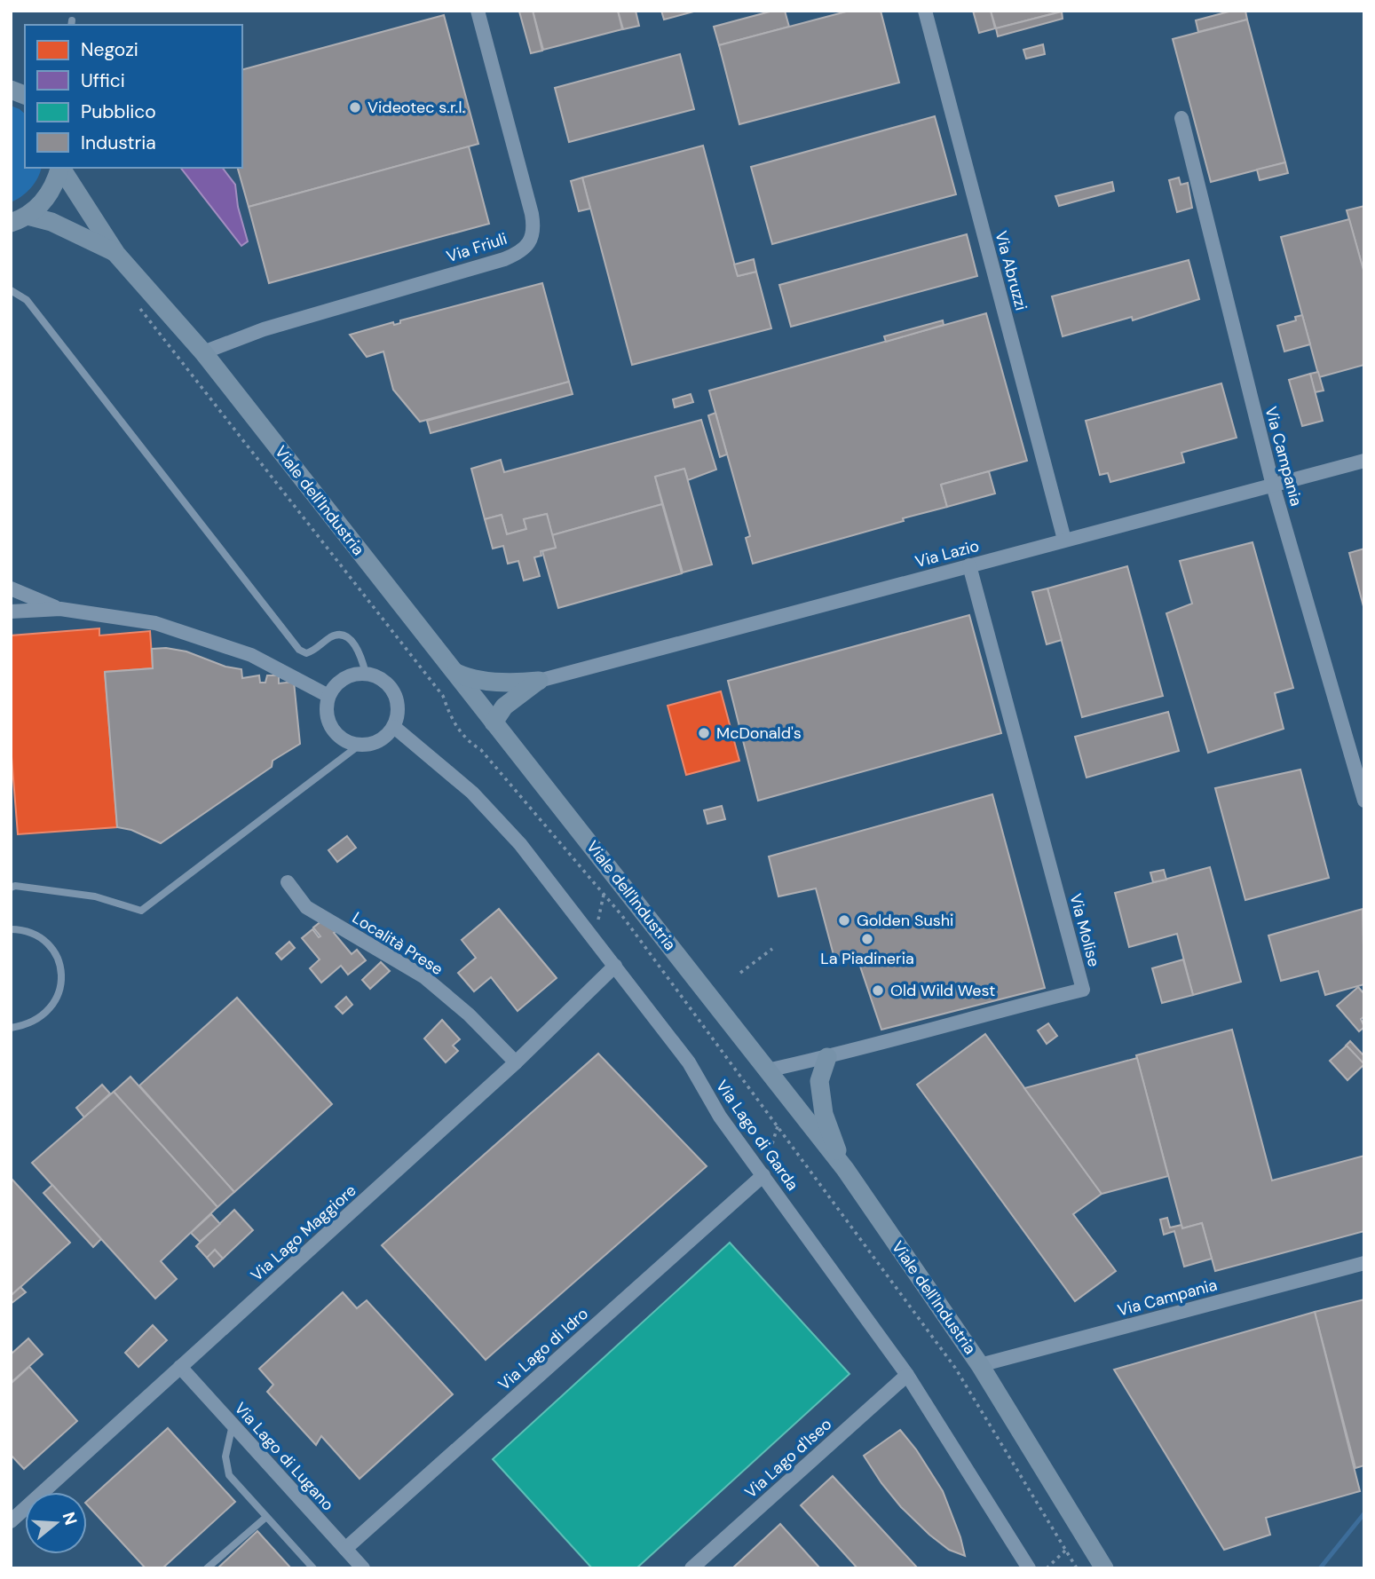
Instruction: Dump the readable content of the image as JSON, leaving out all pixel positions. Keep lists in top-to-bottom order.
{
  "streets": {
    "main road": ["Viale dell'Industria"],
    "street": [
      "Via Friuli",
      "Via Abruzzi",
      "Via Campania",
      "Via Lazio",
      "Via Molise",
      "Località Prese",
      "Via Lago di Garda",
      "Via Lago Maggiore",
      "Via Lago di Idro",
      "Via Lago di Lugano",
      "Via Lago d'Iseo"
    ]
  },
  "crossings": [
    ["Via Friuli", "Viale dell'Industria"],
    ["Via Abruzzi", "Via Lazio"],
    ["Via Campania", "Viale dell'Industria"],
    ["Via Campania", "Via Lazio"],
    ["Viale dell'Industria", "Via Molise"],
    ["Via Lazio", "Via Molise"],
    ["Località Prese", "Via Lago Maggiore"],
    ["Via Lago di Garda", "Via Lago Maggiore"],
    ["Via Lago di Garda", "Via Lago di Idro"],
    ["Via Lago di Garda", "Via Lago d'Iseo"],
    ["Via Lago Maggiore", "Via Lago di Lugano"],
    ["Via Lago di Idro", "Via Lago di Lugano"]
  ],
  "places": [
    "Videotec s.r.l.",
    "McDonald's",
    "Golden Sushi",
    "La Piadineria",
    "Old Wild West"
  ],
  "legend": [
    "Negozi",
    "Uffici",
    "Pubblico",
    "Industria"
  ],
  "north": "right"
}
